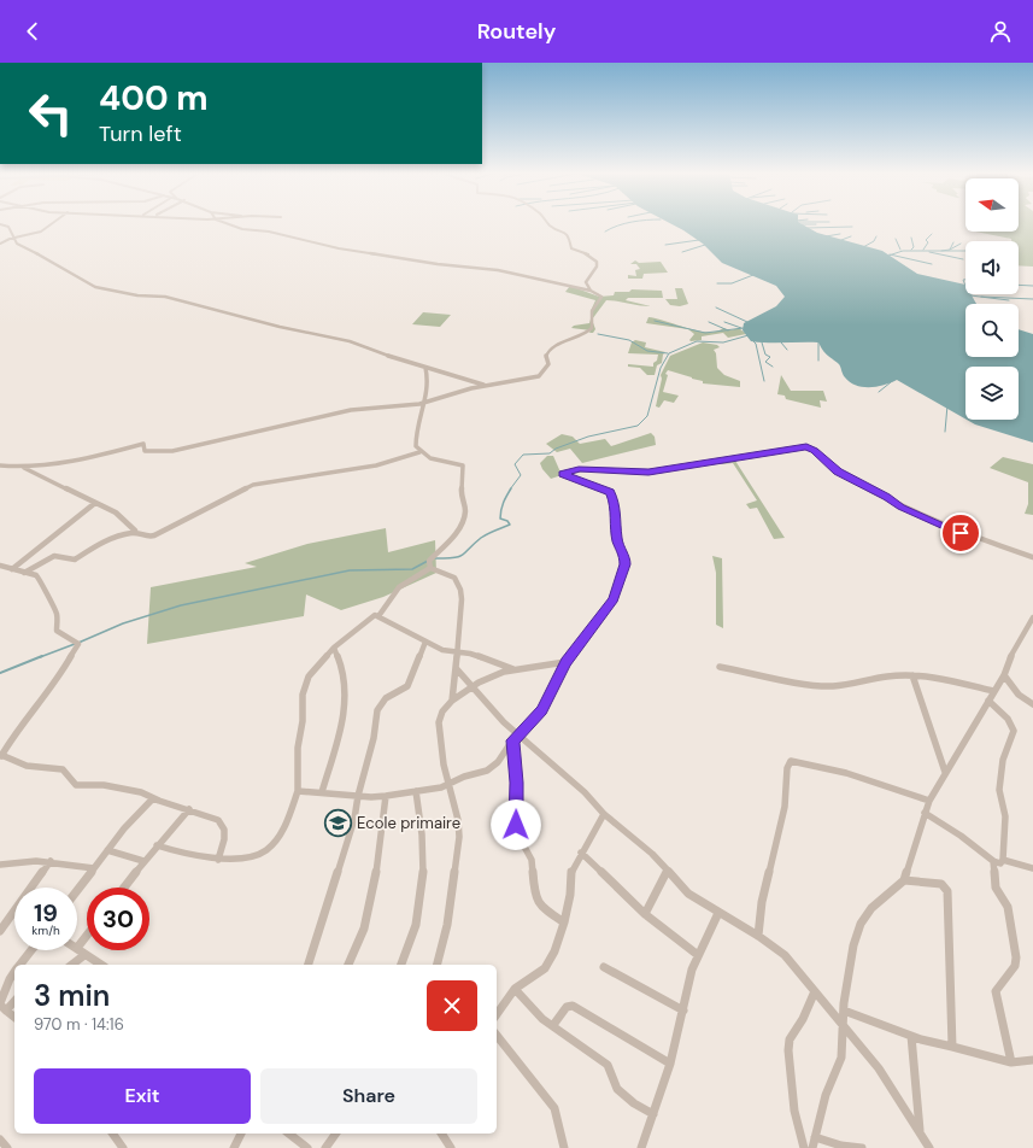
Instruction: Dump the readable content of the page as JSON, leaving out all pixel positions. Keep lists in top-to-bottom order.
{
  "places": {
    "school or university": ["Ecole primaire"]
  },
  "north": "left",
  "page": {
    "header": "Routely",
    "turn": ["400 m", "Turn left"],
    "speed": "19 km/h",
    "limit": "30",
    "heading": ["3 min", "970 m · 14:16"],
    "buttons": ["Exit", "Share"]
  }
}
